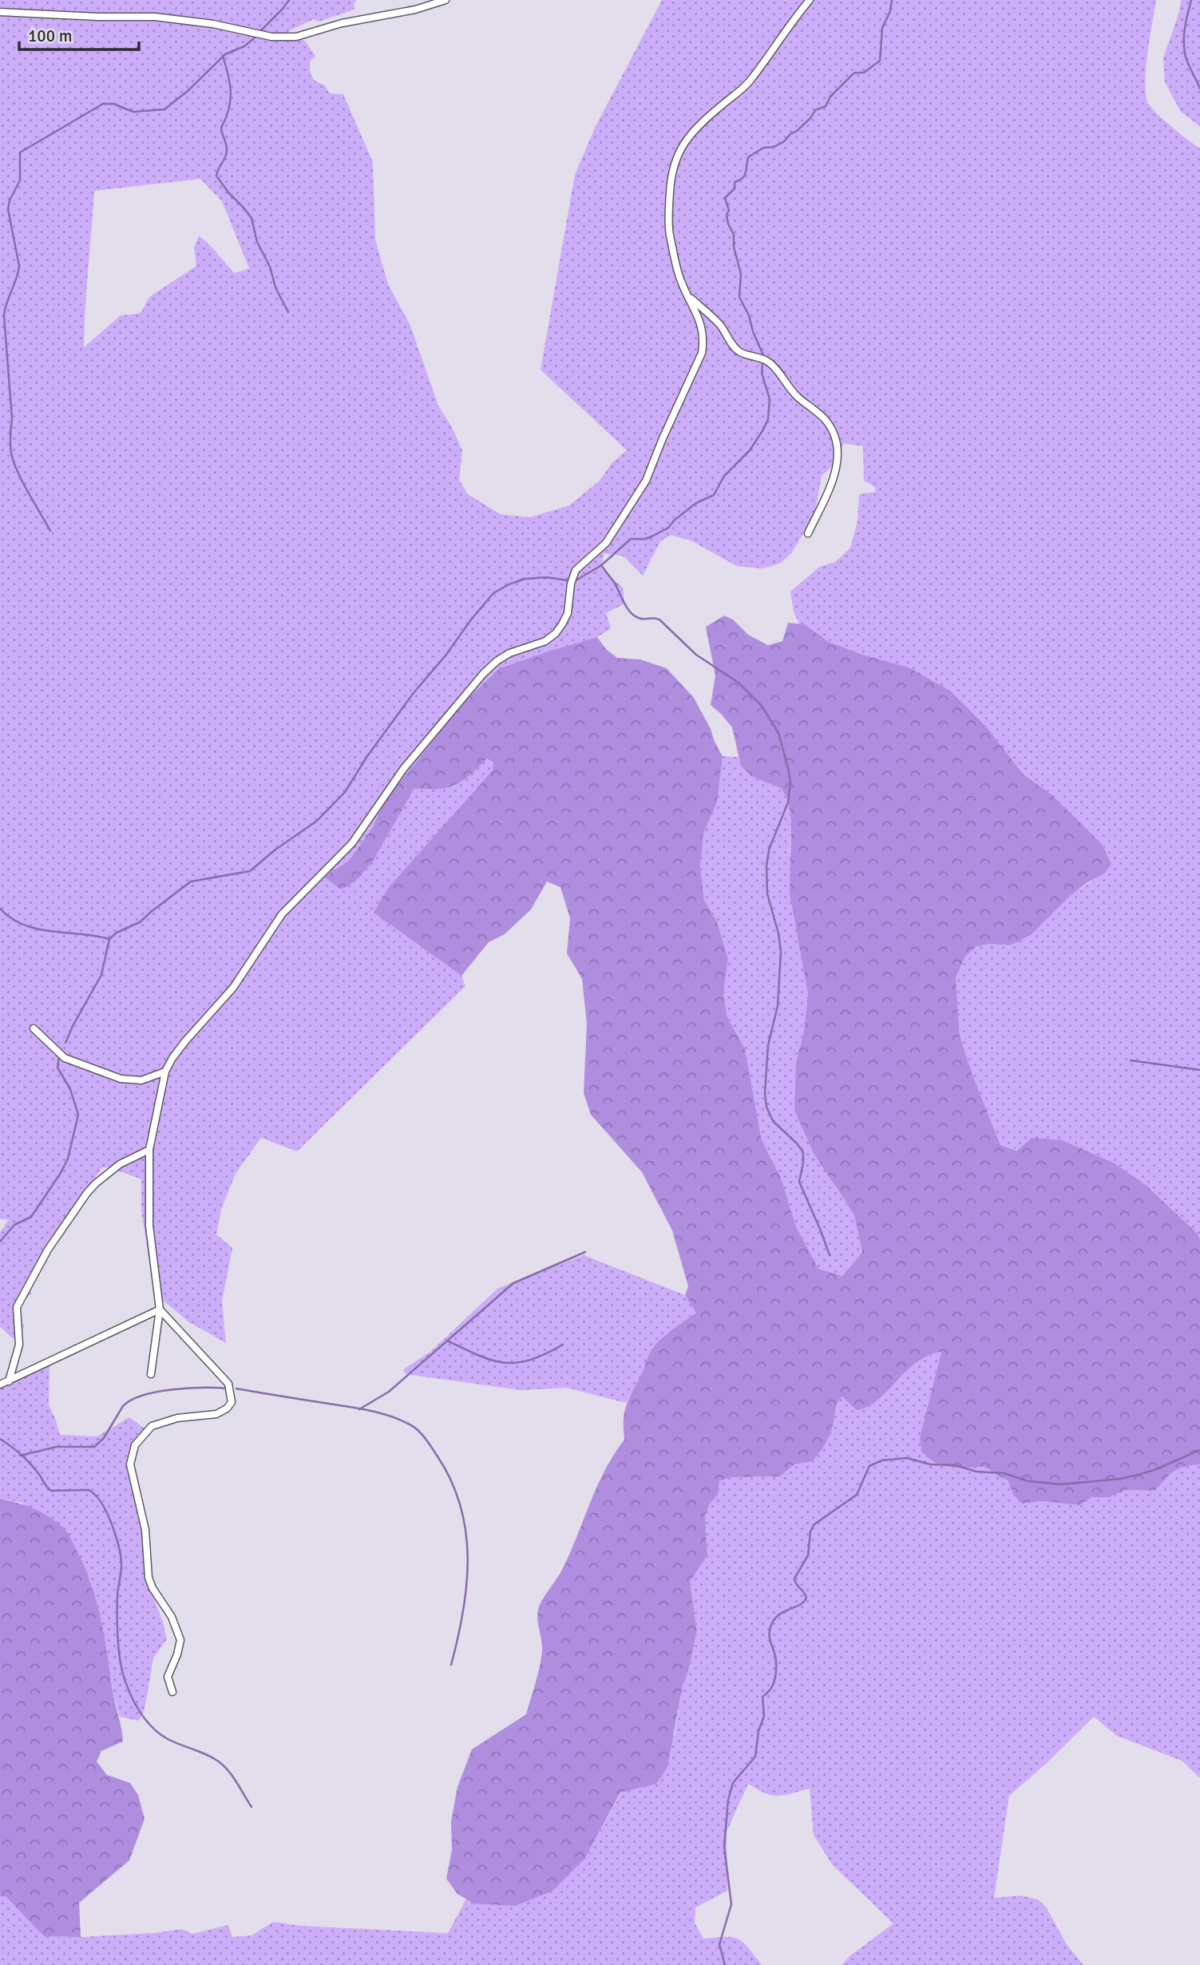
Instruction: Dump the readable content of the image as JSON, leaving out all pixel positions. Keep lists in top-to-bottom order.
{
  "scale_bar": "100 m"
}
